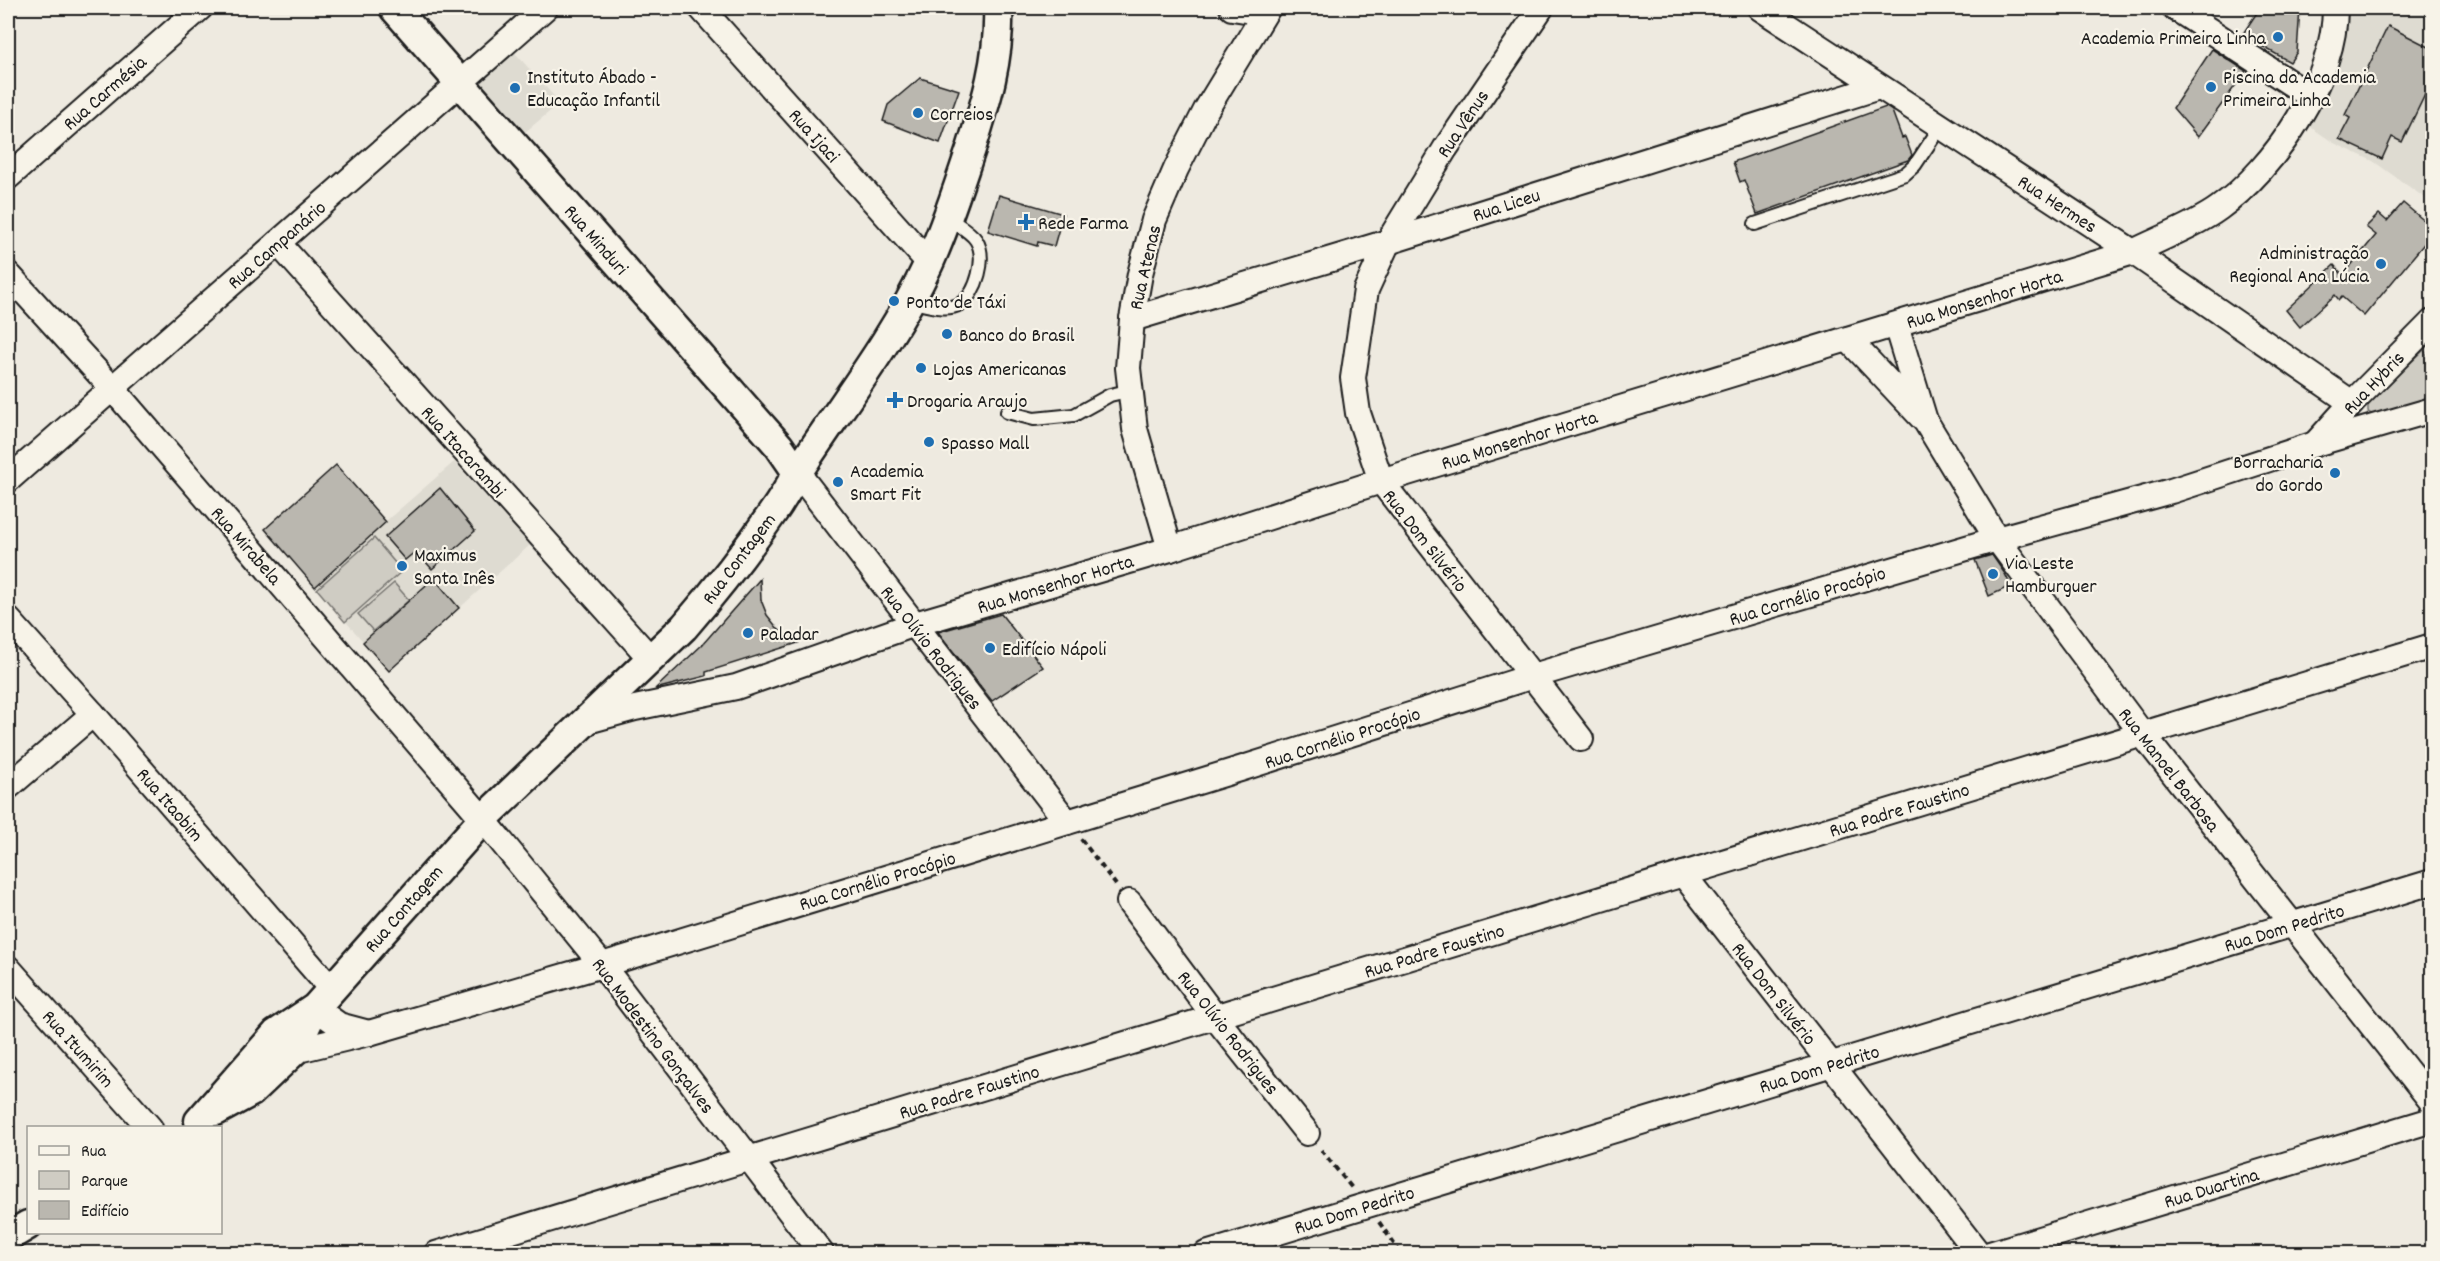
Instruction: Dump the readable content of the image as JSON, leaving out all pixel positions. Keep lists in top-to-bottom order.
{
  "streets": {
    "street": [
      "Rua Carmésia",
      "Rua Vênus",
      "Rua Ijaci",
      "Rua Hermes",
      "Rua Liceu",
      "Rua Minduri",
      "Rua Campanário",
      "Rua Atenas",
      "Rua Monsenhor Horta",
      "Rua Hybris",
      "Rua Itacarambi",
      "Rua Dom Silvério",
      "Rua Mirabela",
      "Rua Contagem",
      "Rua Cornélio Procópio",
      "Rua Olívio Rodrigues",
      "Rua Manoel Barbosa",
      "Rua Itaobim",
      "Rua Padre Faustino",
      "Rua Dom Pedrito",
      "Rua Modestino Gonçalves",
      "Rua Itumirim",
      "Rua Duartina"
    ]
  },
  "crossings": [
    ["Rua Vênus", "Rua Liceu"],
    ["Rua Vênus", "Rua Dom Silvério"],
    ["Rua Ijaci", "Rua Contagem"],
    ["Rua Hermes", "Rua Liceu"],
    ["Rua Hermes", "Rua Monsenhor Horta"],
    ["Rua Hermes", "Rua Hybris"],
    ["Rua Liceu", "Rua Atenas"],
    ["Rua Liceu", "Rua Dom Silvério"],
    ["Rua Minduri", "Rua Campanário"],
    ["Rua Minduri", "Rua Contagem"],
    ["Rua Minduri", "Rua Olívio Rodrigues"],
    ["Rua Campanário", "Rua Itacarambi"],
    ["Rua Campanário", "Rua Mirabela"],
    ["Rua Atenas", "Rua Monsenhor Horta"],
    ["Rua Monsenhor Horta", "Rua Dom Silvério"],
    ["Rua Monsenhor Horta", "Rua Contagem"],
    ["Rua Monsenhor Horta", "Rua Olívio Rodrigues"],
    ["Rua Monsenhor Horta", "Rua Manoel Barbosa"],
    ["Rua Hybris", "Rua Cornélio Procópio"],
    ["Rua Itacarambi", "Rua Contagem"],
    ["Rua Dom Silvério", "Rua Cornélio Procópio"],
    ["Rua Dom Silvério", "Rua Padre Faustino"],
    ["Rua Dom Silvério", "Rua Dom Pedrito"],
    ["Rua Mirabela", "Rua Contagem"],
    ["Rua Mirabela", "Rua Modestino Gonçalves"],
    ["Rua Contagem", "Rua Cornélio Procópio"],
    ["Rua Contagem", "Rua Olívio Rodrigues"],
    ["Rua Contagem", "Rua Itaobim"],
    ["Rua Contagem", "Rua Modestino Gonçalves"],
    ["Rua Cornélio Procópio", "Rua Olívio Rodrigues"],
    ["Rua Cornélio Procópio", "Rua Manoel Barbosa"],
    ["Rua Cornélio Procópio", "Rua Modestino Gonçalves"],
    ["Rua Olívio Rodrigues", "Rua Padre Faustino"],
    ["Rua Manoel Barbosa", "Rua Padre Faustino"],
    ["Rua Manoel Barbosa", "Rua Dom Pedrito"],
    ["Rua Padre Faustino", "Rua Modestino Gonçalves"]
  ],
  "places": {
    "other": [
      "Academia Primeira Linha",
      "Piscina da Academia Primeira Linha",
      "Instituto Ábado - Educação Infantil",
      "Correios",
      "Administração Regional Ana Lúcia",
      "Ponto de Táxi",
      "Banco do Brasil",
      "Lojas Americanas",
      "Spasso Mall",
      "Borracharia do Gordo",
      "Academia Smart Fit",
      "Maximus Santa Inês",
      "Via Leste Hamburguer",
      "Paladar",
      "Edifício Nápoli"
    ],
    "health": ["Rede Farma", "Drogaria Araujo"]
  },
  "legend": ["Rua", "Parque", "Edifício"]
}
